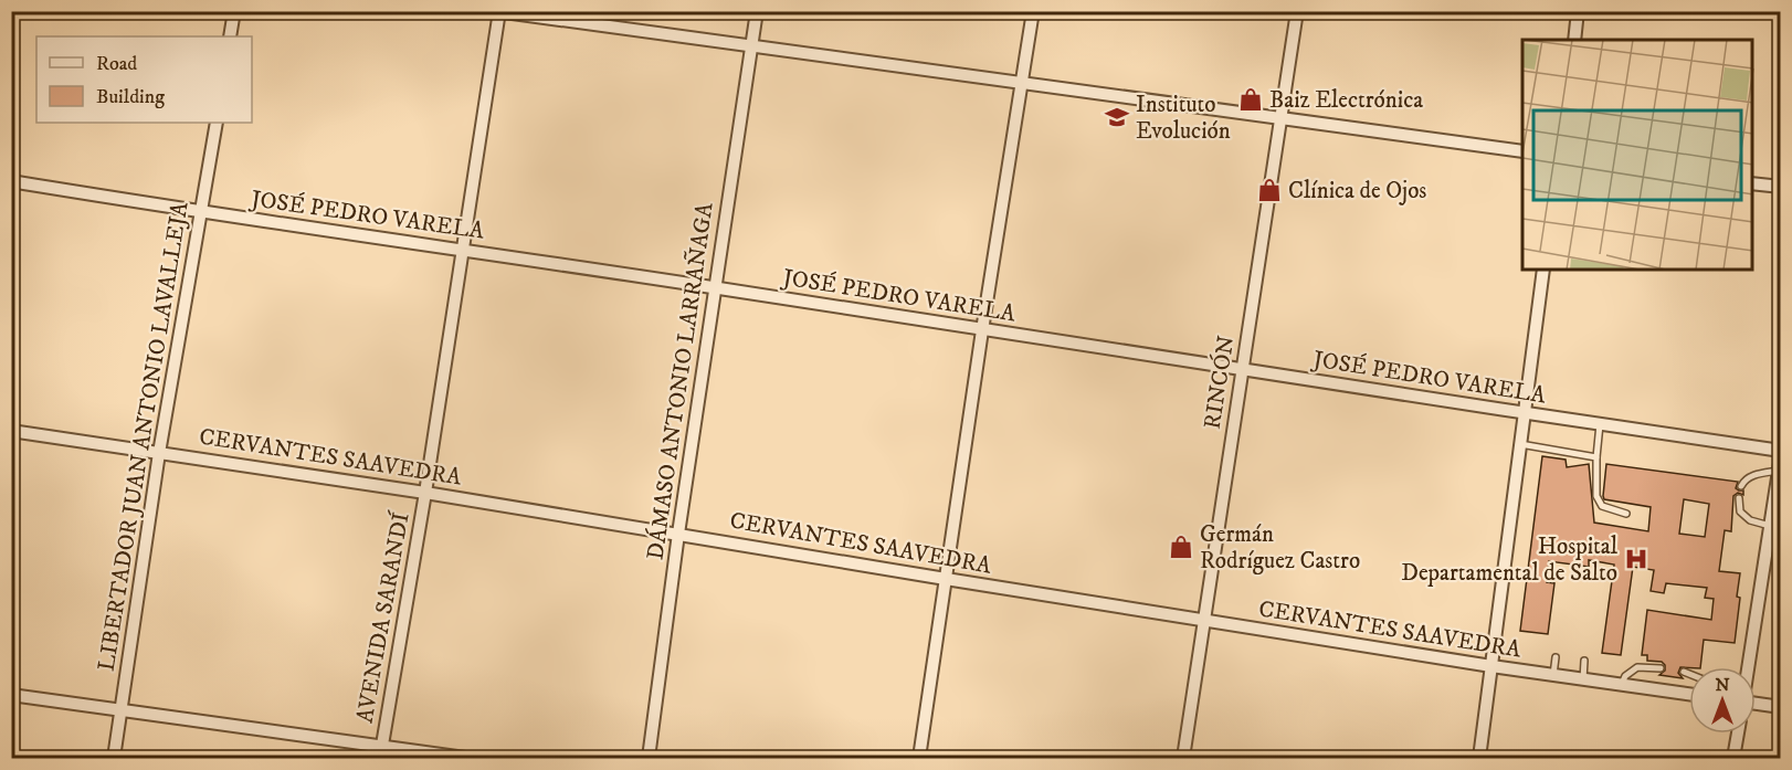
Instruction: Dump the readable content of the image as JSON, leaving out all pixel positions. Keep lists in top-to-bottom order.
{
  "streets": {
    "street": [
      "JOSÉ PEDRO VARELA",
      "DÁMASO ANTONIO LARRAÑAGA",
      "RINCÓN",
      "LIBERTADOR JUAN ANTONIO LAVALLEJA",
      "CERVANTES SAAVEDRA",
      "AVENIDA SARANDÍ"
    ]
  },
  "crossings": [
    ["JOSÉ PEDRO VARELA", "DÁMASO ANTONIO LARRAÑAGA"],
    ["JOSÉ PEDRO VARELA", "RINCÓN"],
    ["JOSÉ PEDRO VARELA", "LIBERTADOR JUAN ANTONIO LAVALLEJA"],
    ["JOSÉ PEDRO VARELA", "AVENIDA SARANDÍ"],
    ["DÁMASO ANTONIO LARRAÑAGA", "CERVANTES SAAVEDRA"],
    ["RINCÓN", "CERVANTES SAAVEDRA"],
    ["LIBERTADOR JUAN ANTONIO LAVALLEJA", "CERVANTES SAAVEDRA"],
    ["CERVANTES SAAVEDRA", "AVENIDA SARANDÍ"]
  ],
  "places": {
    "shop": ["Baiz Electrónica", "Clínica de Ojos", "Germán Rodríguez Castro"],
    "school or university": ["Instituto Evolución"],
    "hospital": ["Hospital Departamental de Salto"]
  },
  "legend": ["Road", "Building"],
  "north": "top"
}
